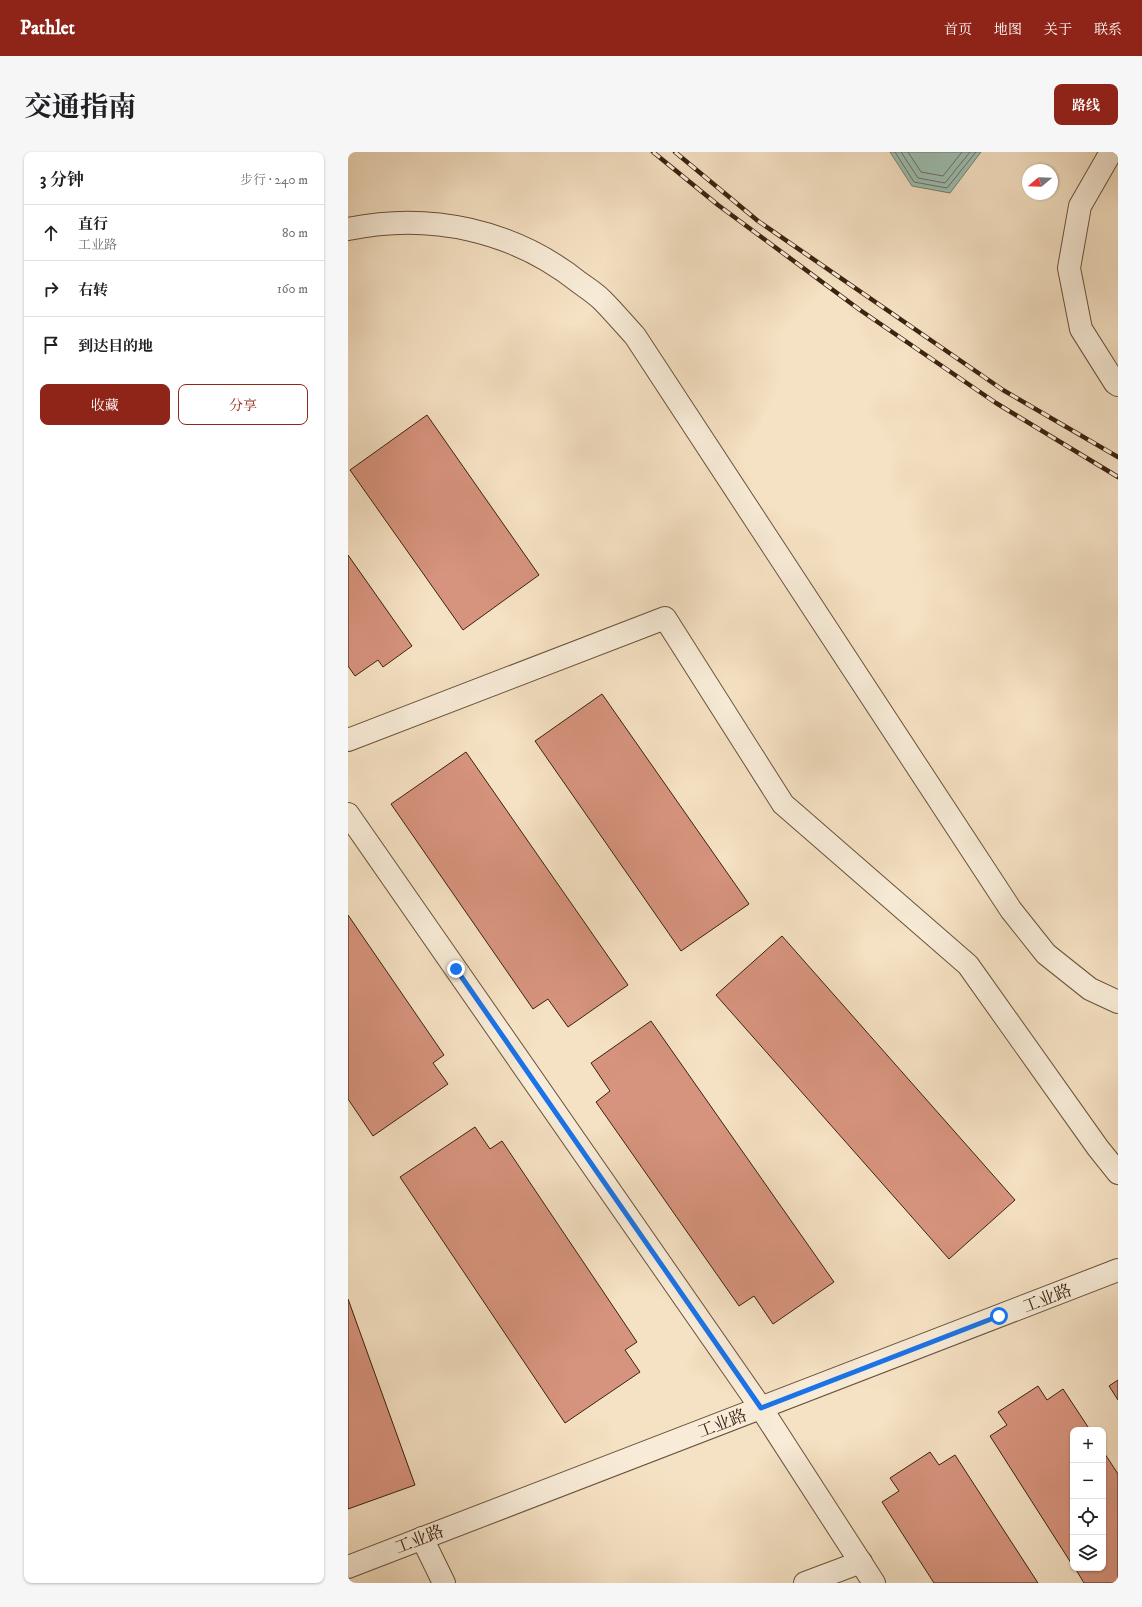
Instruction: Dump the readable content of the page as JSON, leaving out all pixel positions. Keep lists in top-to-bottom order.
{
  "streets": {
    "street": ["工业路"]
  },
  "north": "left",
  "page": {
    "header": "Pathlet",
    "nav": [
      "首页",
      "地图",
      "关于",
      "联系"
    ],
    "title": "交通指南",
    "buttons": [
      "路线",
      ["收藏", "分享"]
    ],
    "heading": ["3 分钟", "步行 · 240 m"],
    "list": [
      ["直行", "工业路", "80 m"],
      ["右转", "160 m"],
      "到达目的地"
    ],
    "map_buttons": ["+", "−"]
  }
}
